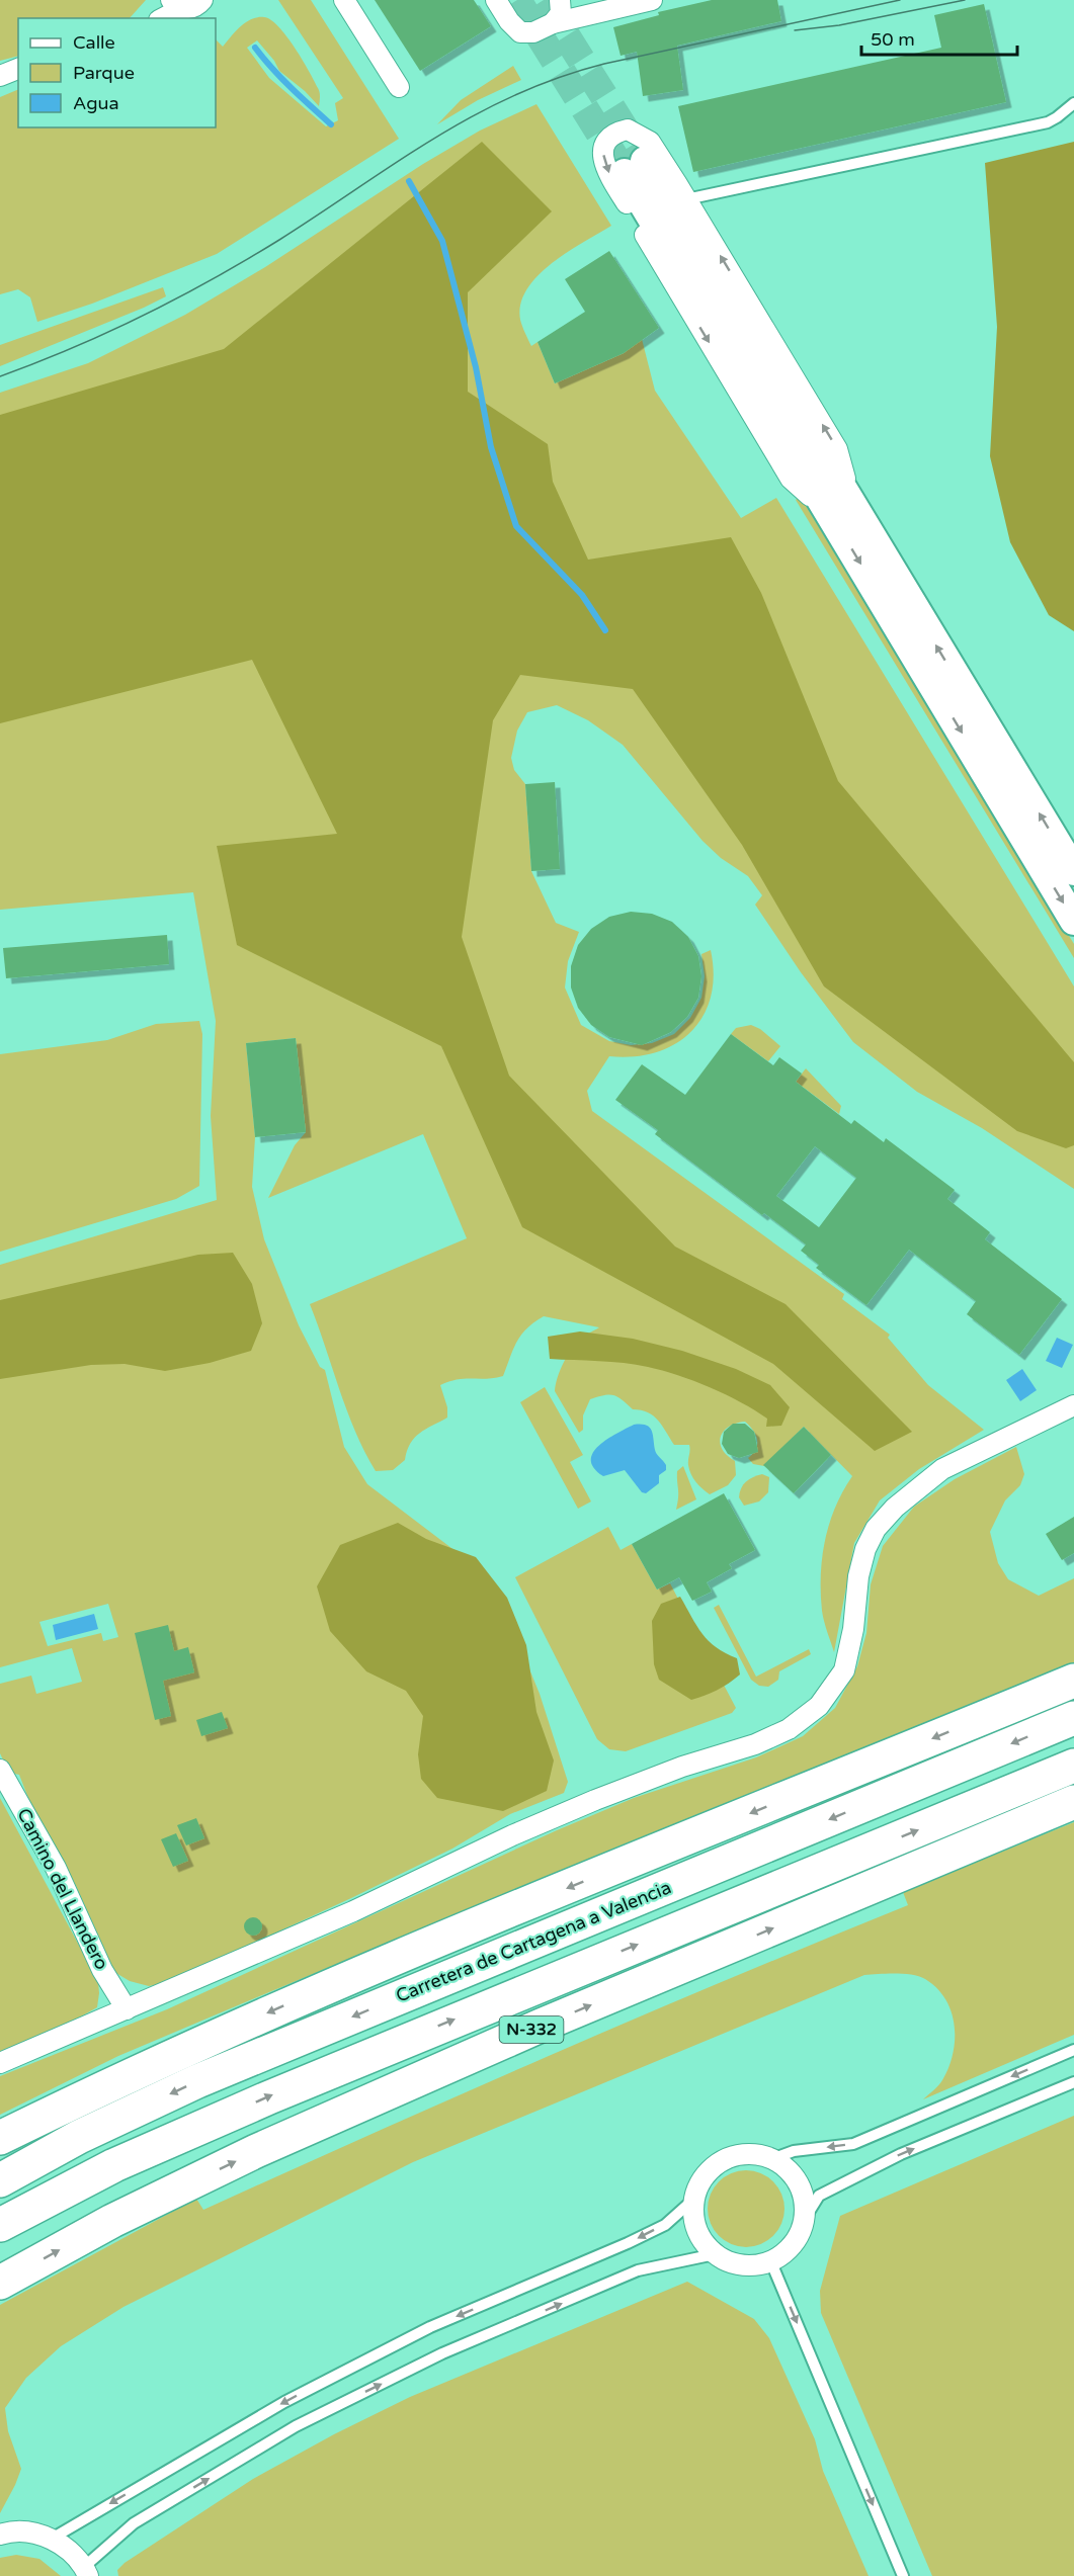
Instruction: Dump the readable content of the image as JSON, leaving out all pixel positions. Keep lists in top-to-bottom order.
{
  "streets": {
    "highway": ["Carretera de Cartagena a Valencia", "N-332"],
    "street": ["Camino del Llandero"]
  },
  "legend": ["Calle", "Parque", "Agua"],
  "scale_bar": "50 m"
}
